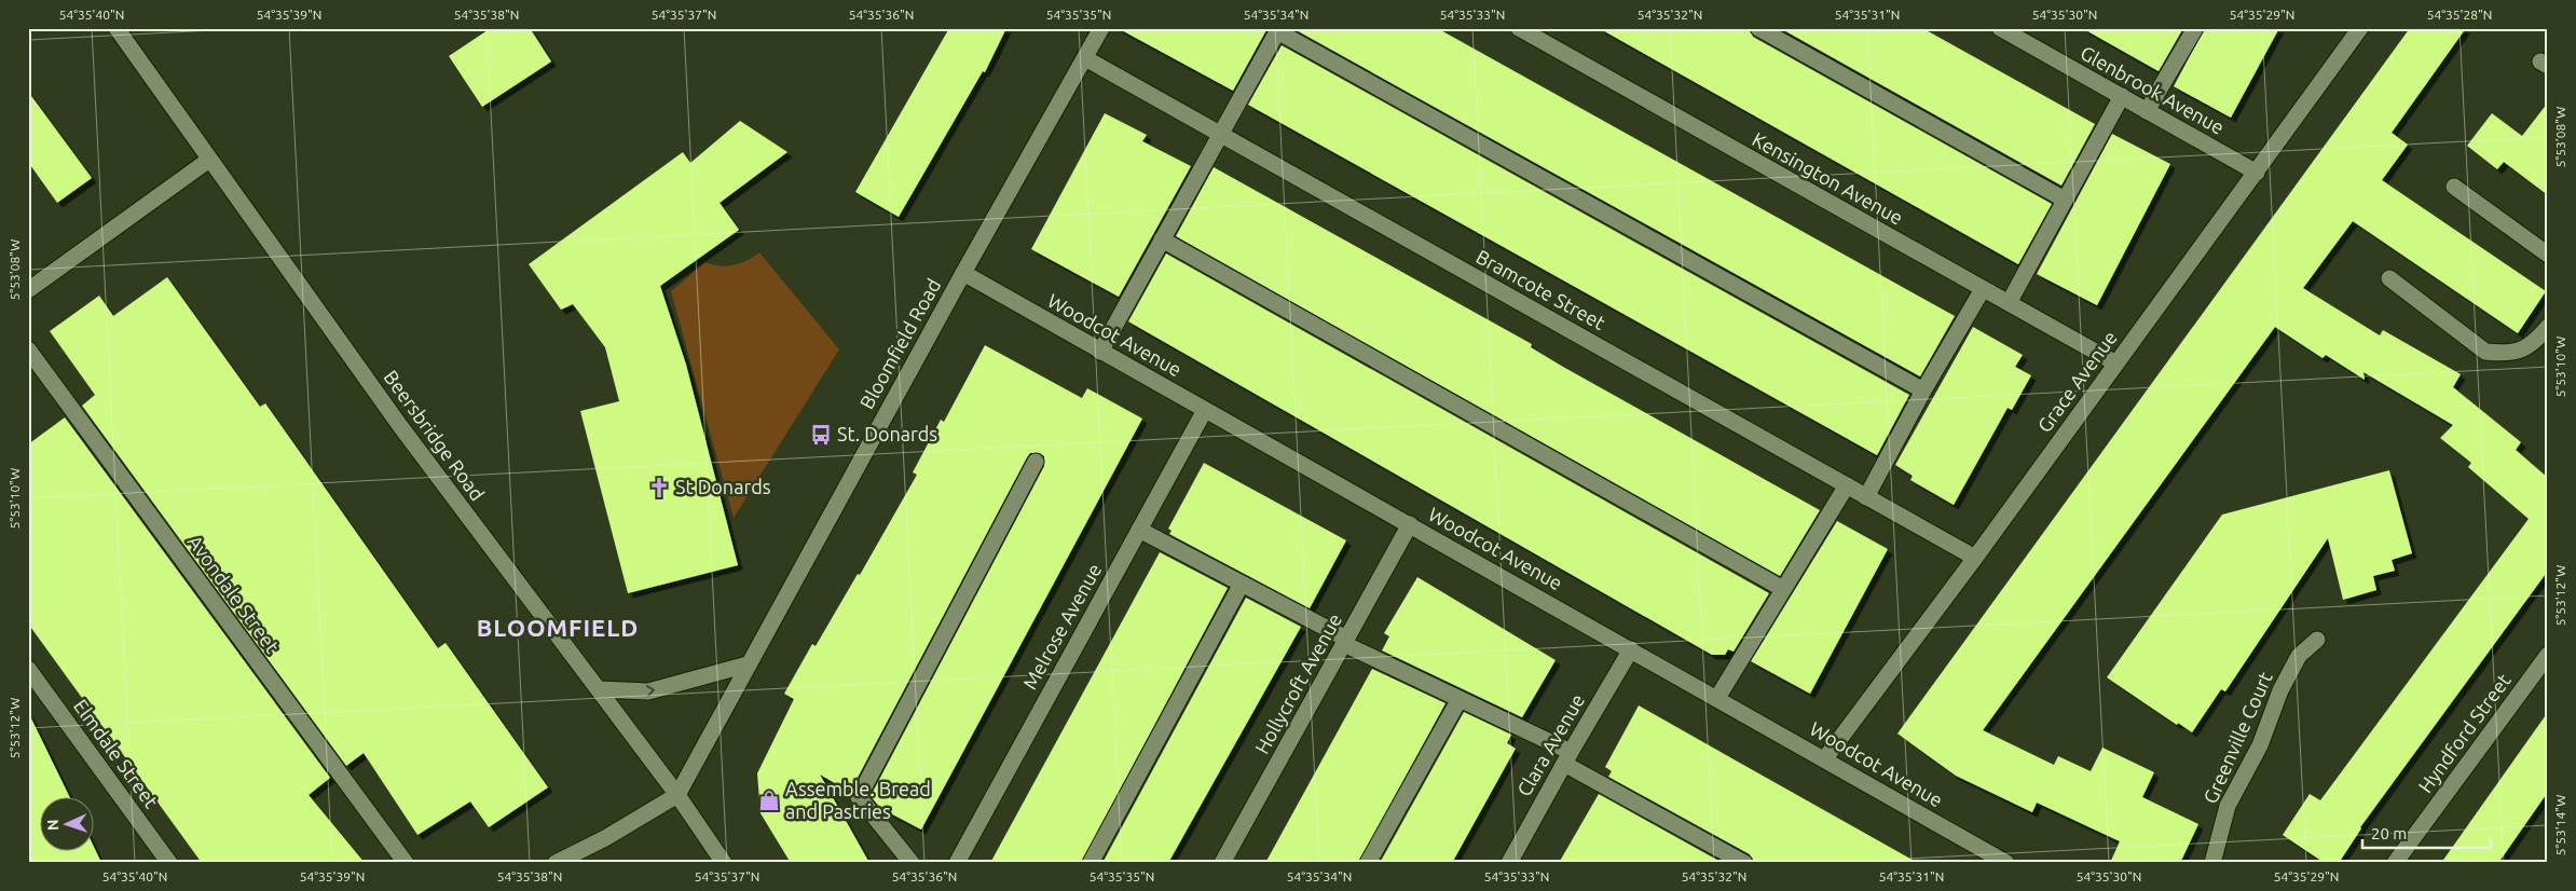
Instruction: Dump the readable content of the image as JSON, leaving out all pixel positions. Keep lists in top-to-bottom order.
{
  "streets": {
    "street": [
      "Glenbrook Avenue",
      "Kensington Avenue",
      "Bramcote Street",
      "Woodcot Avenue",
      "Bloomfield Road",
      "Grace Avenue",
      "Beersbridge Road",
      "Avondale Street",
      "Melrose Avenue",
      "Hollycroft Avenue",
      "Hyndford Street",
      "Greenville Court",
      "Clara Avenue",
      "Elmdale Street"
    ]
  },
  "crossings": [
    ["Glenbrook Avenue", "Grace Avenue"],
    ["Kensington Avenue", "Grace Avenue"],
    ["Bramcote Street", "Bloomfield Road"],
    ["Bramcote Street", "Grace Avenue"],
    ["Woodcot Avenue", "Bloomfield Road"],
    ["Woodcot Avenue", "Grace Avenue"],
    ["Woodcot Avenue", "Melrose Avenue"],
    ["Woodcot Avenue", "Hollycroft Avenue"],
    ["Woodcot Avenue", "Clara Avenue"],
    ["Bloomfield Road", "Beersbridge Road"]
  ],
  "districts": ["BLOOMFIELD"],
  "places": {
    "bus stop": ["St. Donards"],
    "church": ["St Donards"],
    "shop": ["Assemble. Bread and Pastries"]
  },
  "scale_bar": "20 m",
  "north": "left",
  "coordinates": [
    "54°35'40\"N",
    "54°35'39\"N",
    "54°35'38\"N",
    "54°35'37\"N",
    "54°35'36\"N",
    "54°35'35\"N",
    "54°35'34\"N",
    "54°35'33\"N",
    "54°35'32\"N",
    "54°35'31\"N",
    "54°35'30\"N",
    "54°35'29\"N",
    "54°35'28\"N",
    "5°53'08\"W",
    "5°53'10\"W",
    "5°53'12\"W",
    "5°53'14\"W"
  ]
}
